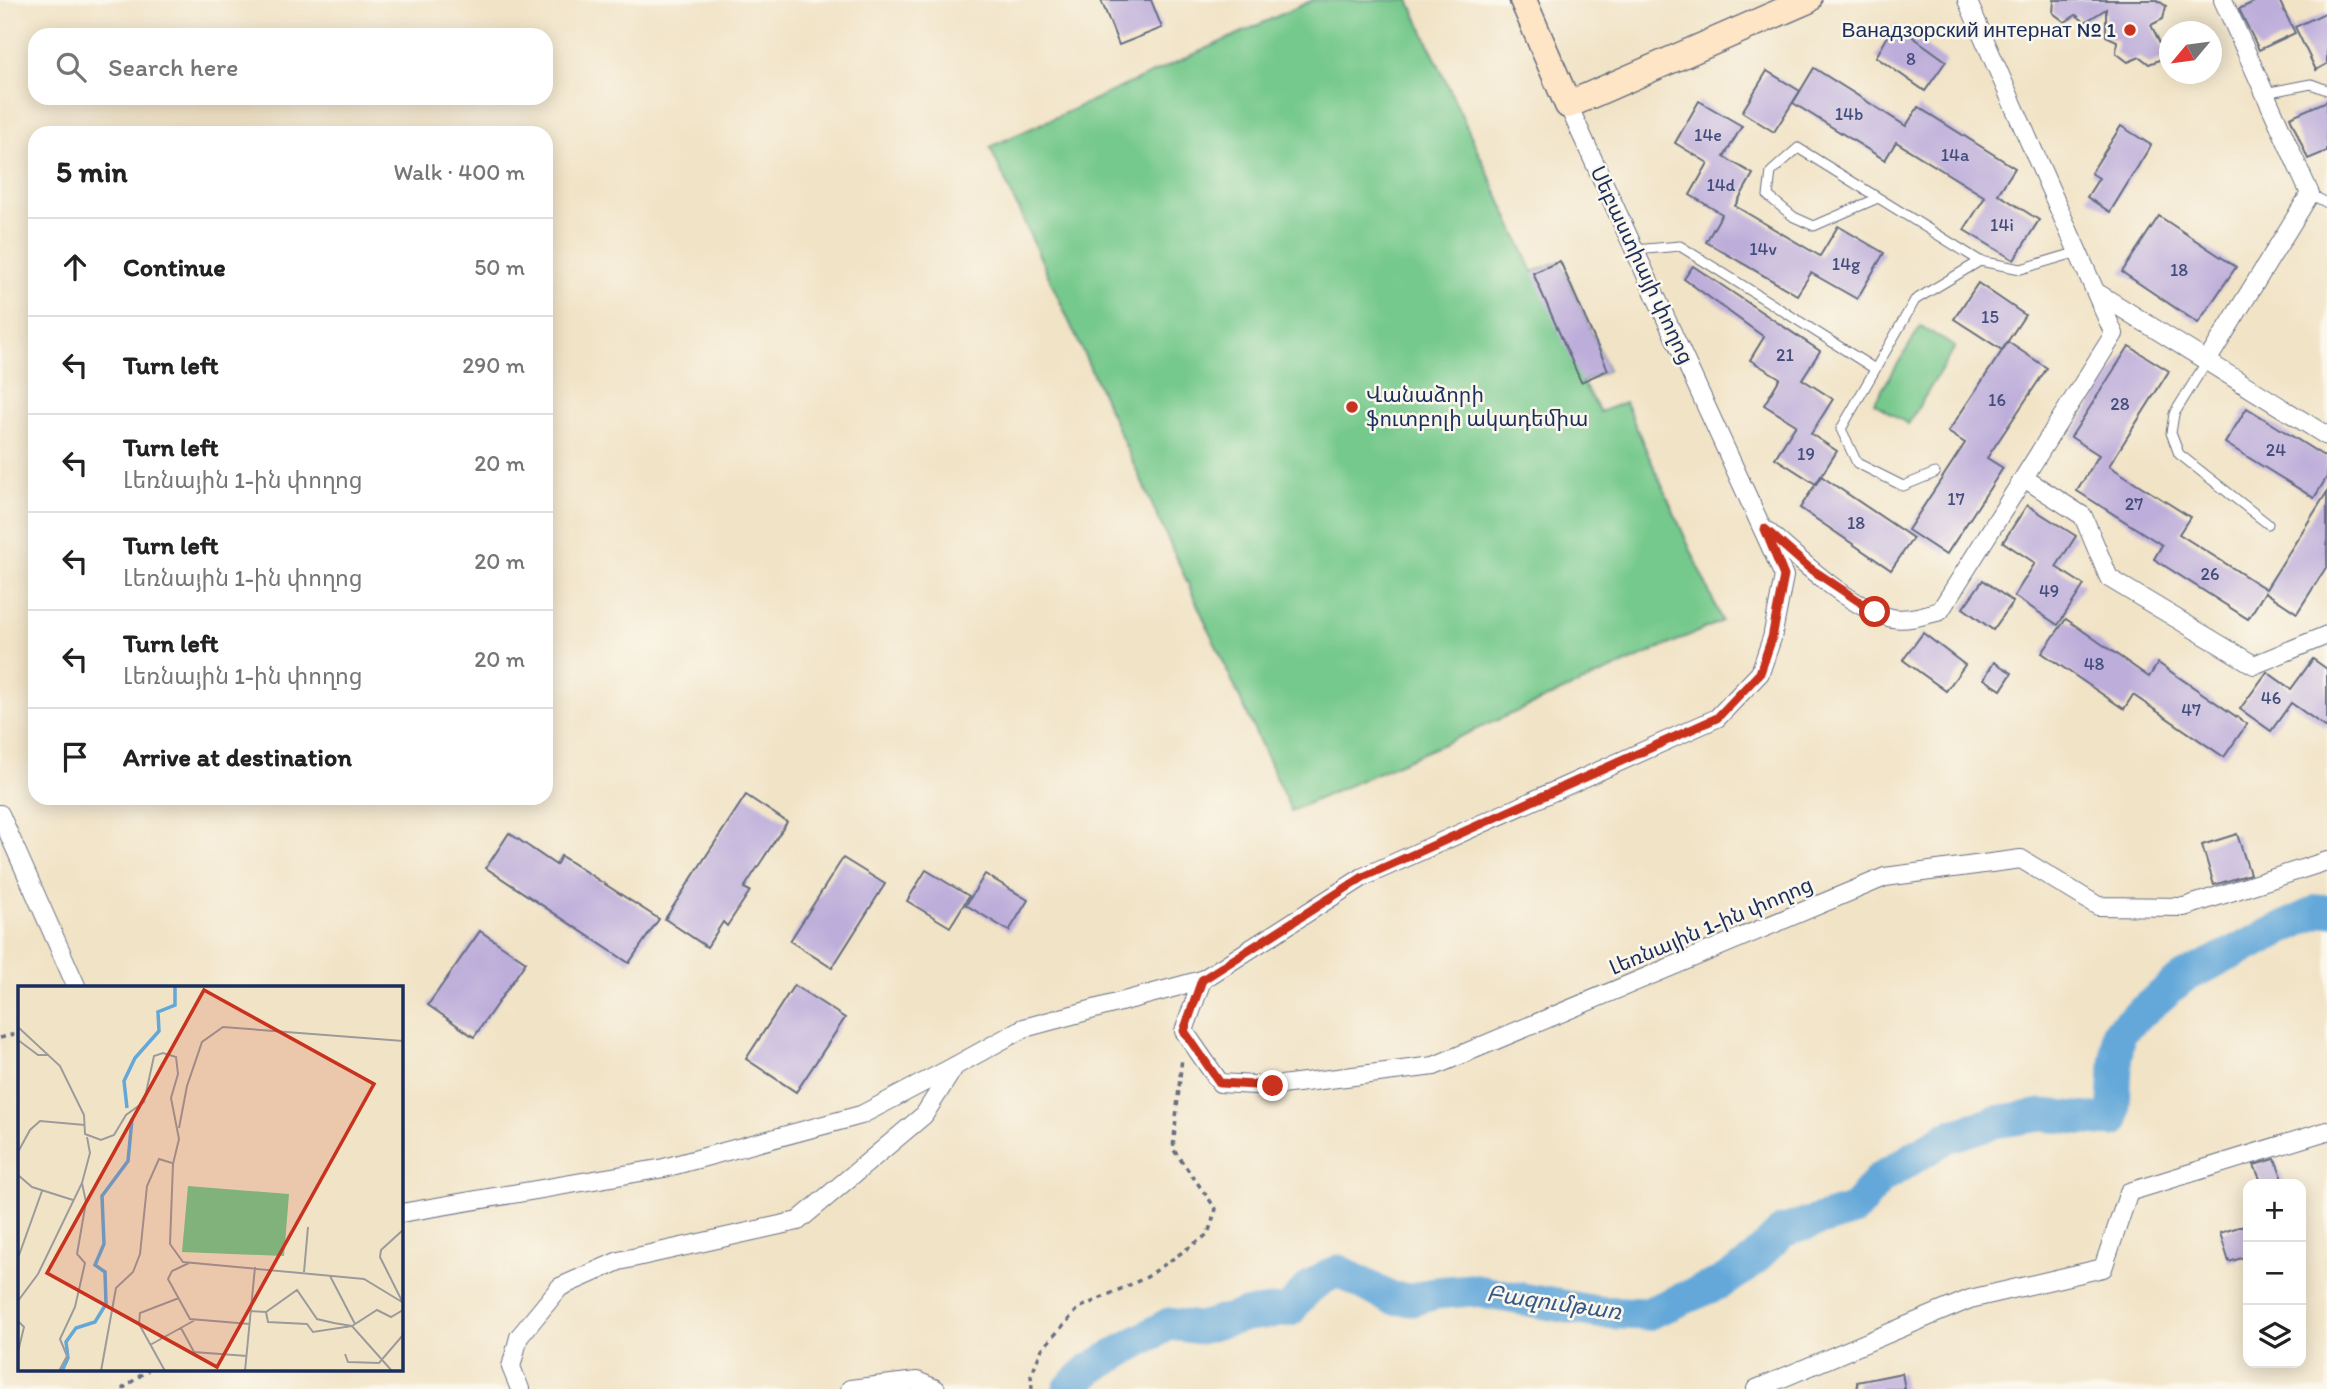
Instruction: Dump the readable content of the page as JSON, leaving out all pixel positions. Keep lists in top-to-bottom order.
{
  "streets": {
    "street": ["Սեբաստիայի փողոց", "Լեռնային 1-ին փողոց"]
  },
  "water": ["Բազումթառ"],
  "places": ["Ванадзорский интернат № 1", "Վանաձորի ֆուտբոլի ակադեմիա"],
  "house_numbers": [
    "8",
    "14b",
    "14e",
    "14a",
    "14d",
    "14i",
    "14v",
    "14g",
    "18",
    "15",
    "21",
    "16",
    "28",
    "24",
    "19",
    "17",
    "27",
    "18",
    "26",
    "49",
    "48",
    "46",
    "47"
  ],
  "north": "bottom left",
  "page": {
    "search": "Search here",
    "heading": ["5 min", "Walk · 400 m"],
    "list": [
      ["Continue", "50 m"],
      ["Turn left", "290 m"],
      ["Turn left", "Լեռնային 1-ին փողոց", "20 m"],
      ["Turn left", "Լեռնային 1-ին փողոց", "20 m"],
      ["Turn left", "Լեռնային 1-ին փողոց", "20 m"],
      "Arrive at destination"
    ],
    "map_buttons": ["+", "−"]
  }
}
